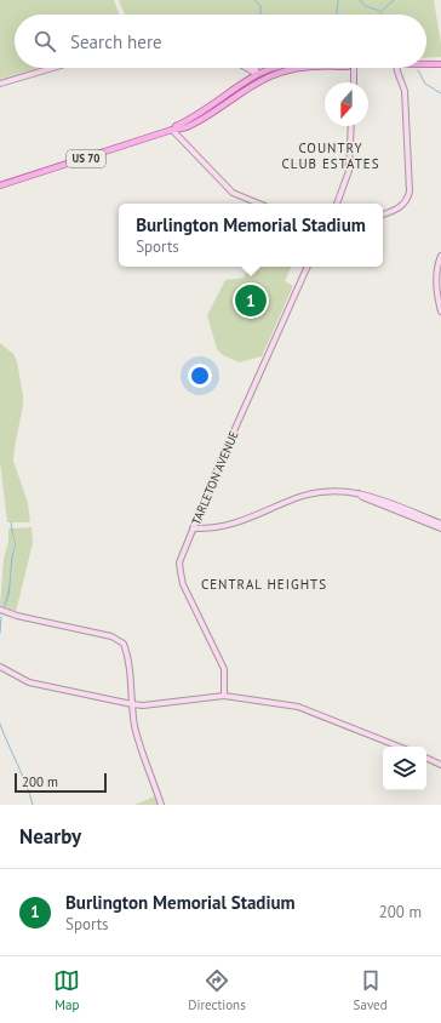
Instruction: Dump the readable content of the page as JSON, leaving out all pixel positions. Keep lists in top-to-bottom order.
{
  "streets": {
    "main road": ["US 70"],
    "street": ["TARLETON AVENUE"]
  },
  "districts": ["COUNTRY CLUB ESTATES", "CENTRAL HEIGHTS"],
  "scale_bar": "200 m",
  "north": "bottom",
  "page": {
    "search": "Search here",
    "popup": ["Burlington Memorial Stadium", "Sports"],
    "pins": "1",
    "scale": "200 m",
    "heading": "Nearby",
    "list": [
      {
        "mark": "1",
        "name": "Burlington Memorial Stadium",
        "note": "Sports",
        "value": "200 m"
      }
    ],
    "nav": ["Map", "Directions", "Saved"]
  }
}
